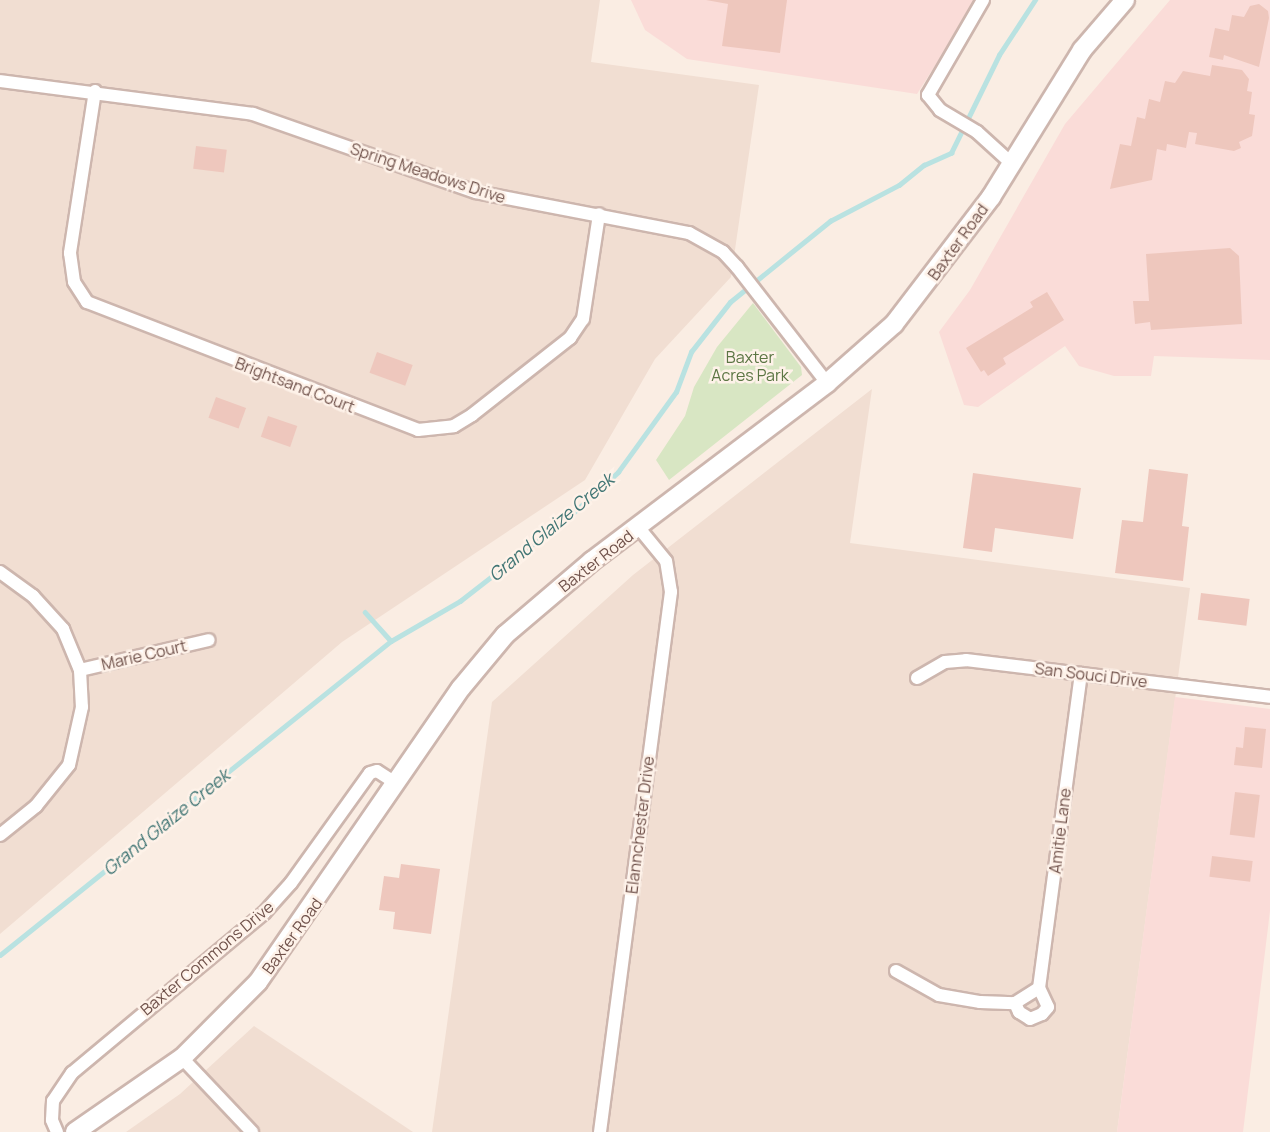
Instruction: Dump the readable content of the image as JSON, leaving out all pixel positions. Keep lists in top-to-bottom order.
{
  "streets": {
    "main road": ["Baxter Road"],
    "street": [
      "Spring Meadows Drive",
      "Brightsand Court",
      "Marie Court",
      "San Souci Drive",
      "Elannchester Drive",
      "Amitie Lane",
      "Baxter Commons Drive"
    ]
  },
  "crossings": [
    ["Spring Meadows Drive", "Baxter Road"],
    ["Spring Meadows Drive", "Brightsand Court"],
    ["Baxter Road", "Elannchester Drive"],
    ["Baxter Road", "Baxter Commons Drive"],
    ["San Souci Drive", "Amitie Lane"]
  ],
  "water": ["Grand Glaize Creek"],
  "parks": ["Baxter Acres Park"]
}
